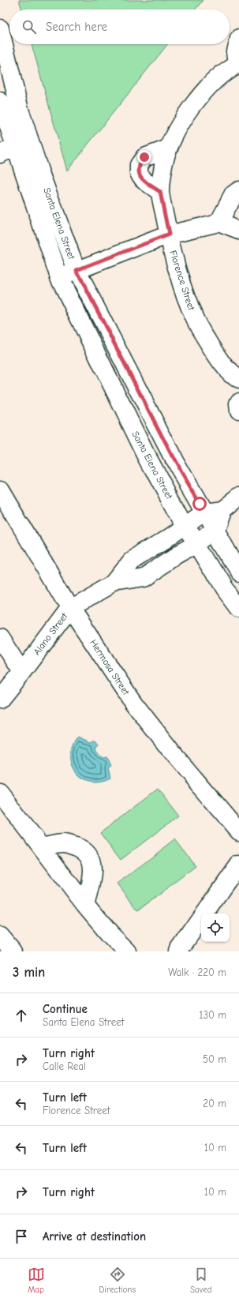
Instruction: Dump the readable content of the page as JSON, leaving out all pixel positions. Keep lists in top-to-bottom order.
{
  "streets": {
    "street": [
      "Santa Elena Street",
      "Florence Street",
      "Alano Street",
      "Hermosa Street"
    ]
  },
  "crossings": [
    ["Alano Street", "Hermosa Street"]
  ],
  "page": {
    "search": "Search here",
    "heading": ["3 min", "Walk · 220 m"],
    "list": [
      ["Continue", "Santa Elena Street", "130 m"],
      ["Turn right", "Calle Real", "50 m"],
      ["Turn left", "Florence Street", "20 m"],
      ["Turn left", "10 m"],
      ["Turn right", "10 m"],
      "Arrive at destination"
    ],
    "nav": ["Map", "Directions", "Saved"]
  }
}
